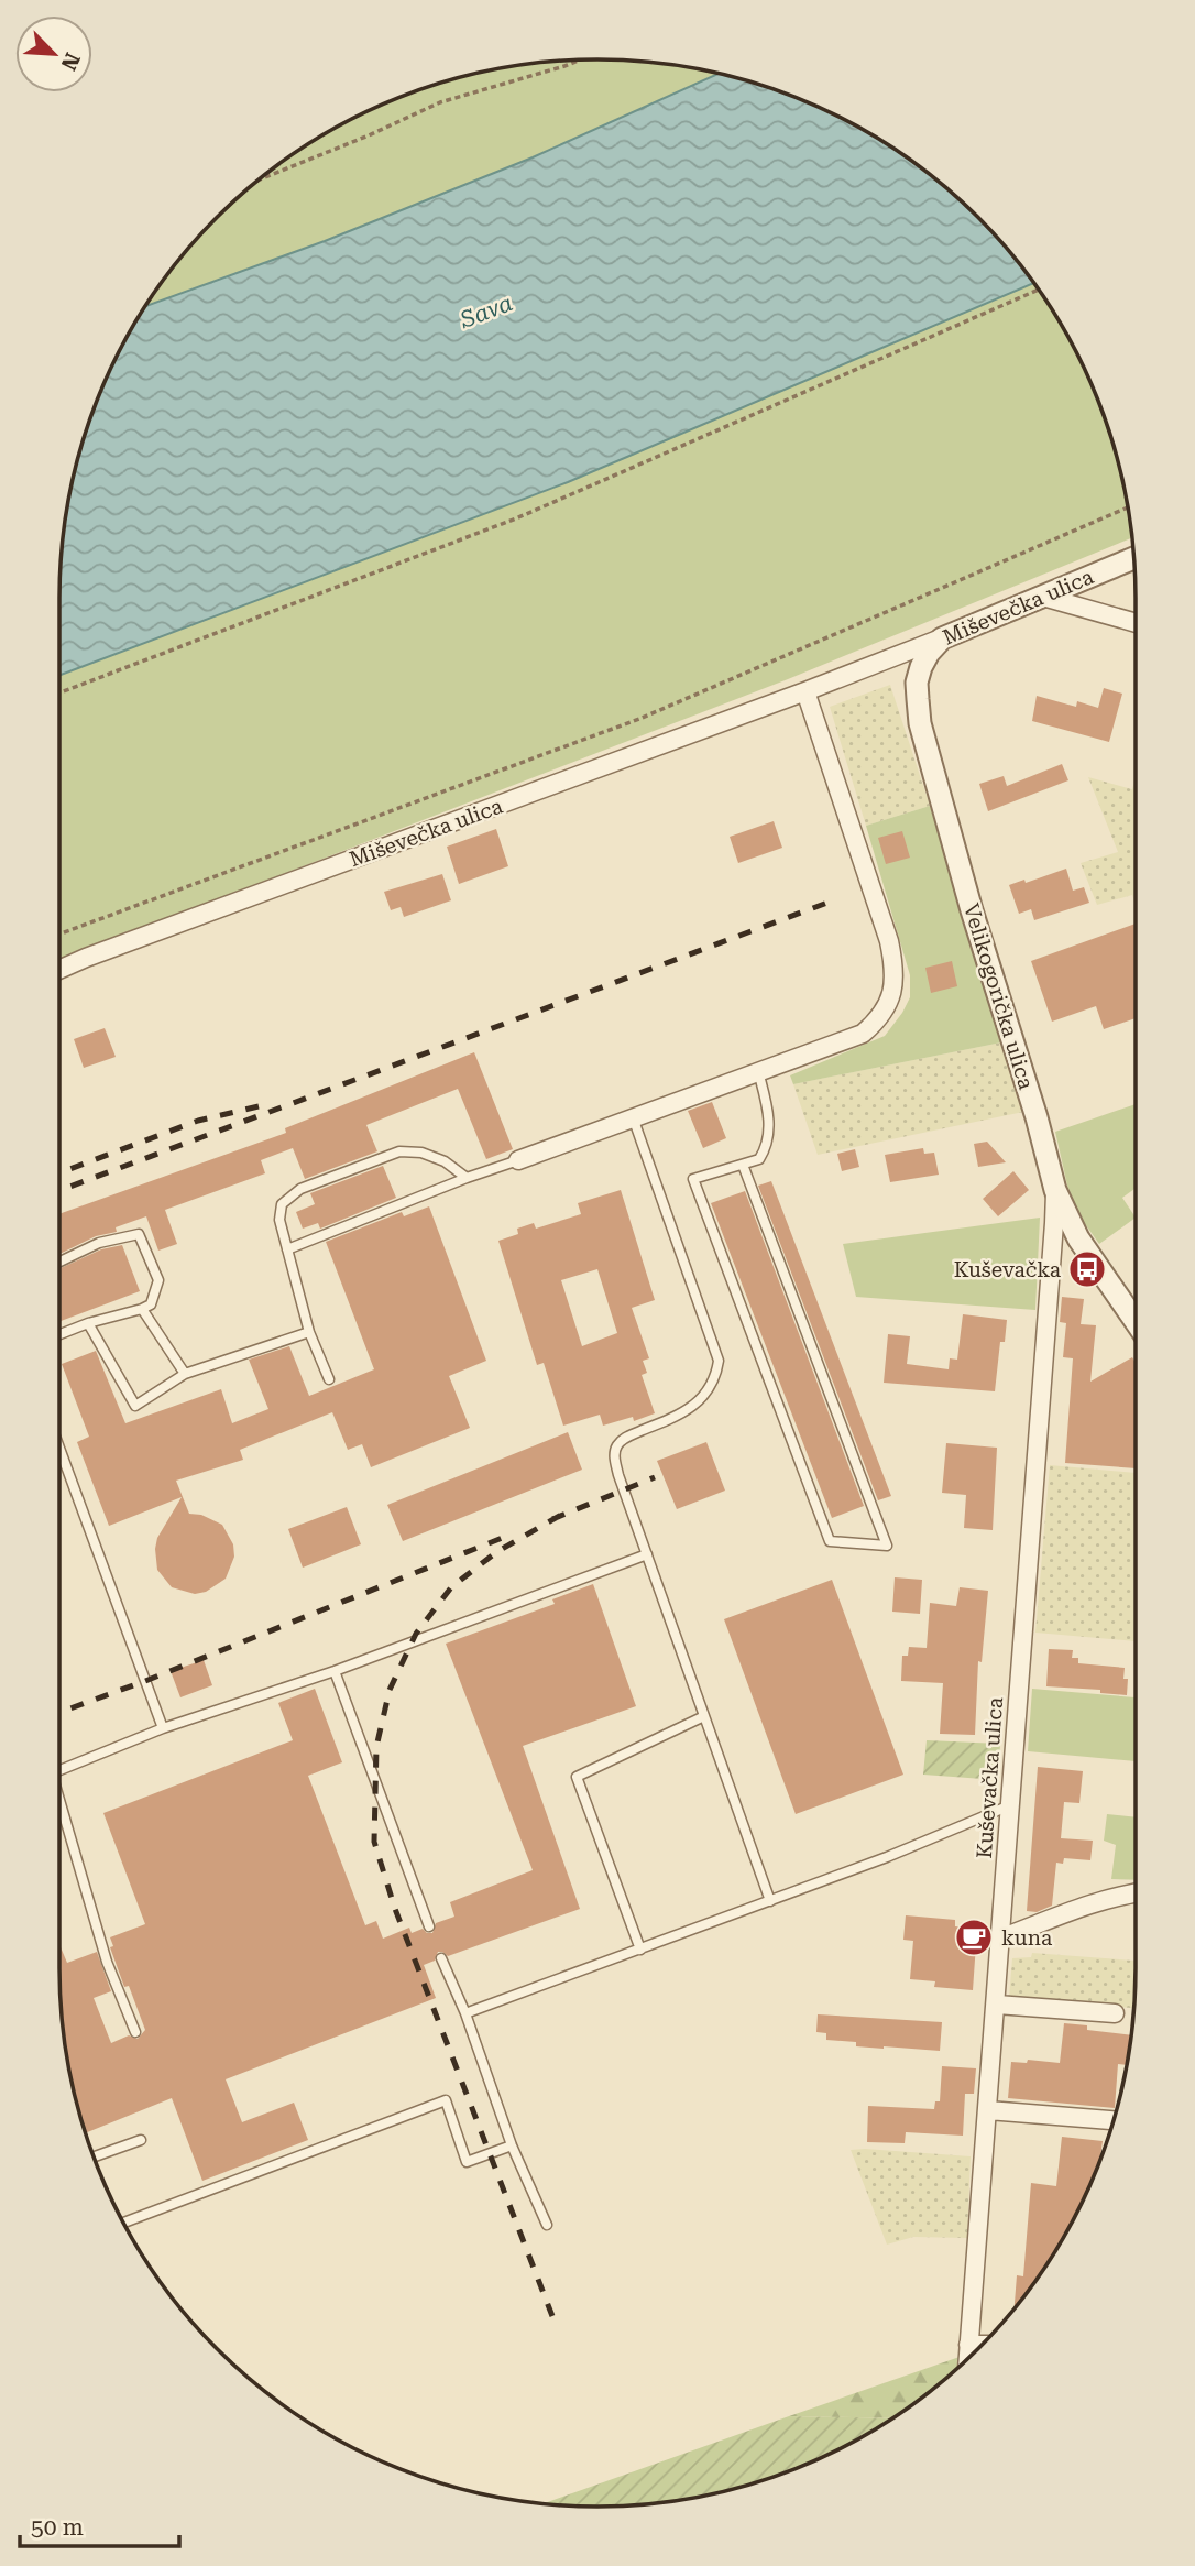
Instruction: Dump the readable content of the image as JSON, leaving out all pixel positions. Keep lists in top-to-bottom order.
{
  "streets": {
    "street": ["Miševečka ulica", "Velikogorička ulica", "Kuševačka ulica"]
  },
  "crossings": [
    ["Miševečka ulica", "Velikogorička ulica"],
    ["Velikogorička ulica", "Kuševačka ulica"]
  ],
  "water": ["Sava"],
  "places": {
    "bus stop": ["Kuševačka"],
    "cafe": ["kuna"]
  },
  "scale_bar": "50 m",
  "north": "bottom right"
}
